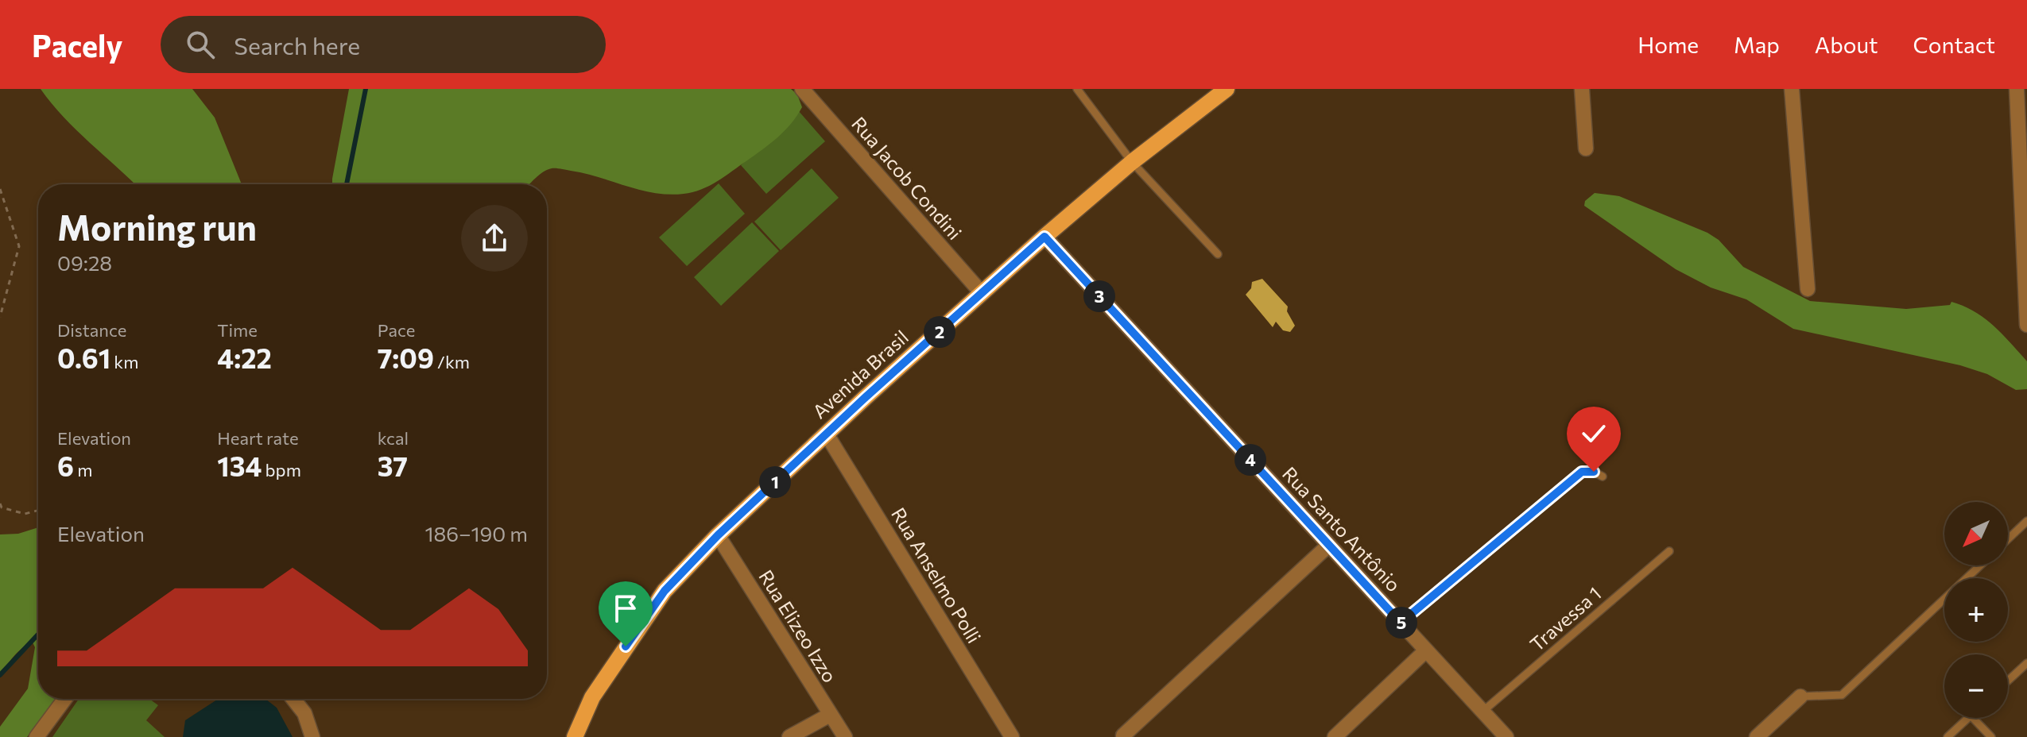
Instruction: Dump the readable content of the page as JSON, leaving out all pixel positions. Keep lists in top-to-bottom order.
{
  "streets": {
    "main road": ["Avenida Brasil"],
    "street": [
      "Rua Jacob Condini",
      "Rua Santo Antônio",
      "Rua Anselmo Polli",
      "Rua Elizeo Izzo"
    ],
    "lane": ["Travessa 1"]
  },
  "crossings": [
    ["Rua Jacob Condini", "Avenida Brasil"],
    ["Avenida Brasil", "Rua Santo Antônio"],
    ["Avenida Brasil", "Rua Anselmo Polli"],
    ["Avenida Brasil", "Rua Elizeo Izzo"],
    ["Rua Santo Antônio", "Travessa 1"]
  ],
  "north": "bottom left",
  "page": {
    "header": "Pacely",
    "search": "Search here",
    "nav": [
      "Home",
      "Map",
      "About",
      "Contact"
    ],
    "heading": ["Morning run", "09:28"],
    "pins": [
      "3",
      "2",
      "4",
      "1",
      "5"
    ],
    "stats": [
      ["Distance", "0.61 km"],
      ["Time", "4:22"],
      ["Pace", "7:09 /km"],
      ["Elevation", "6 m"],
      ["Heart rate", "134 bpm"],
      ["kcal", "37"]
    ],
    "map_buttons": ["+", "−"],
    "chart": ["Elevation", "186–190 m"]
  }
}
